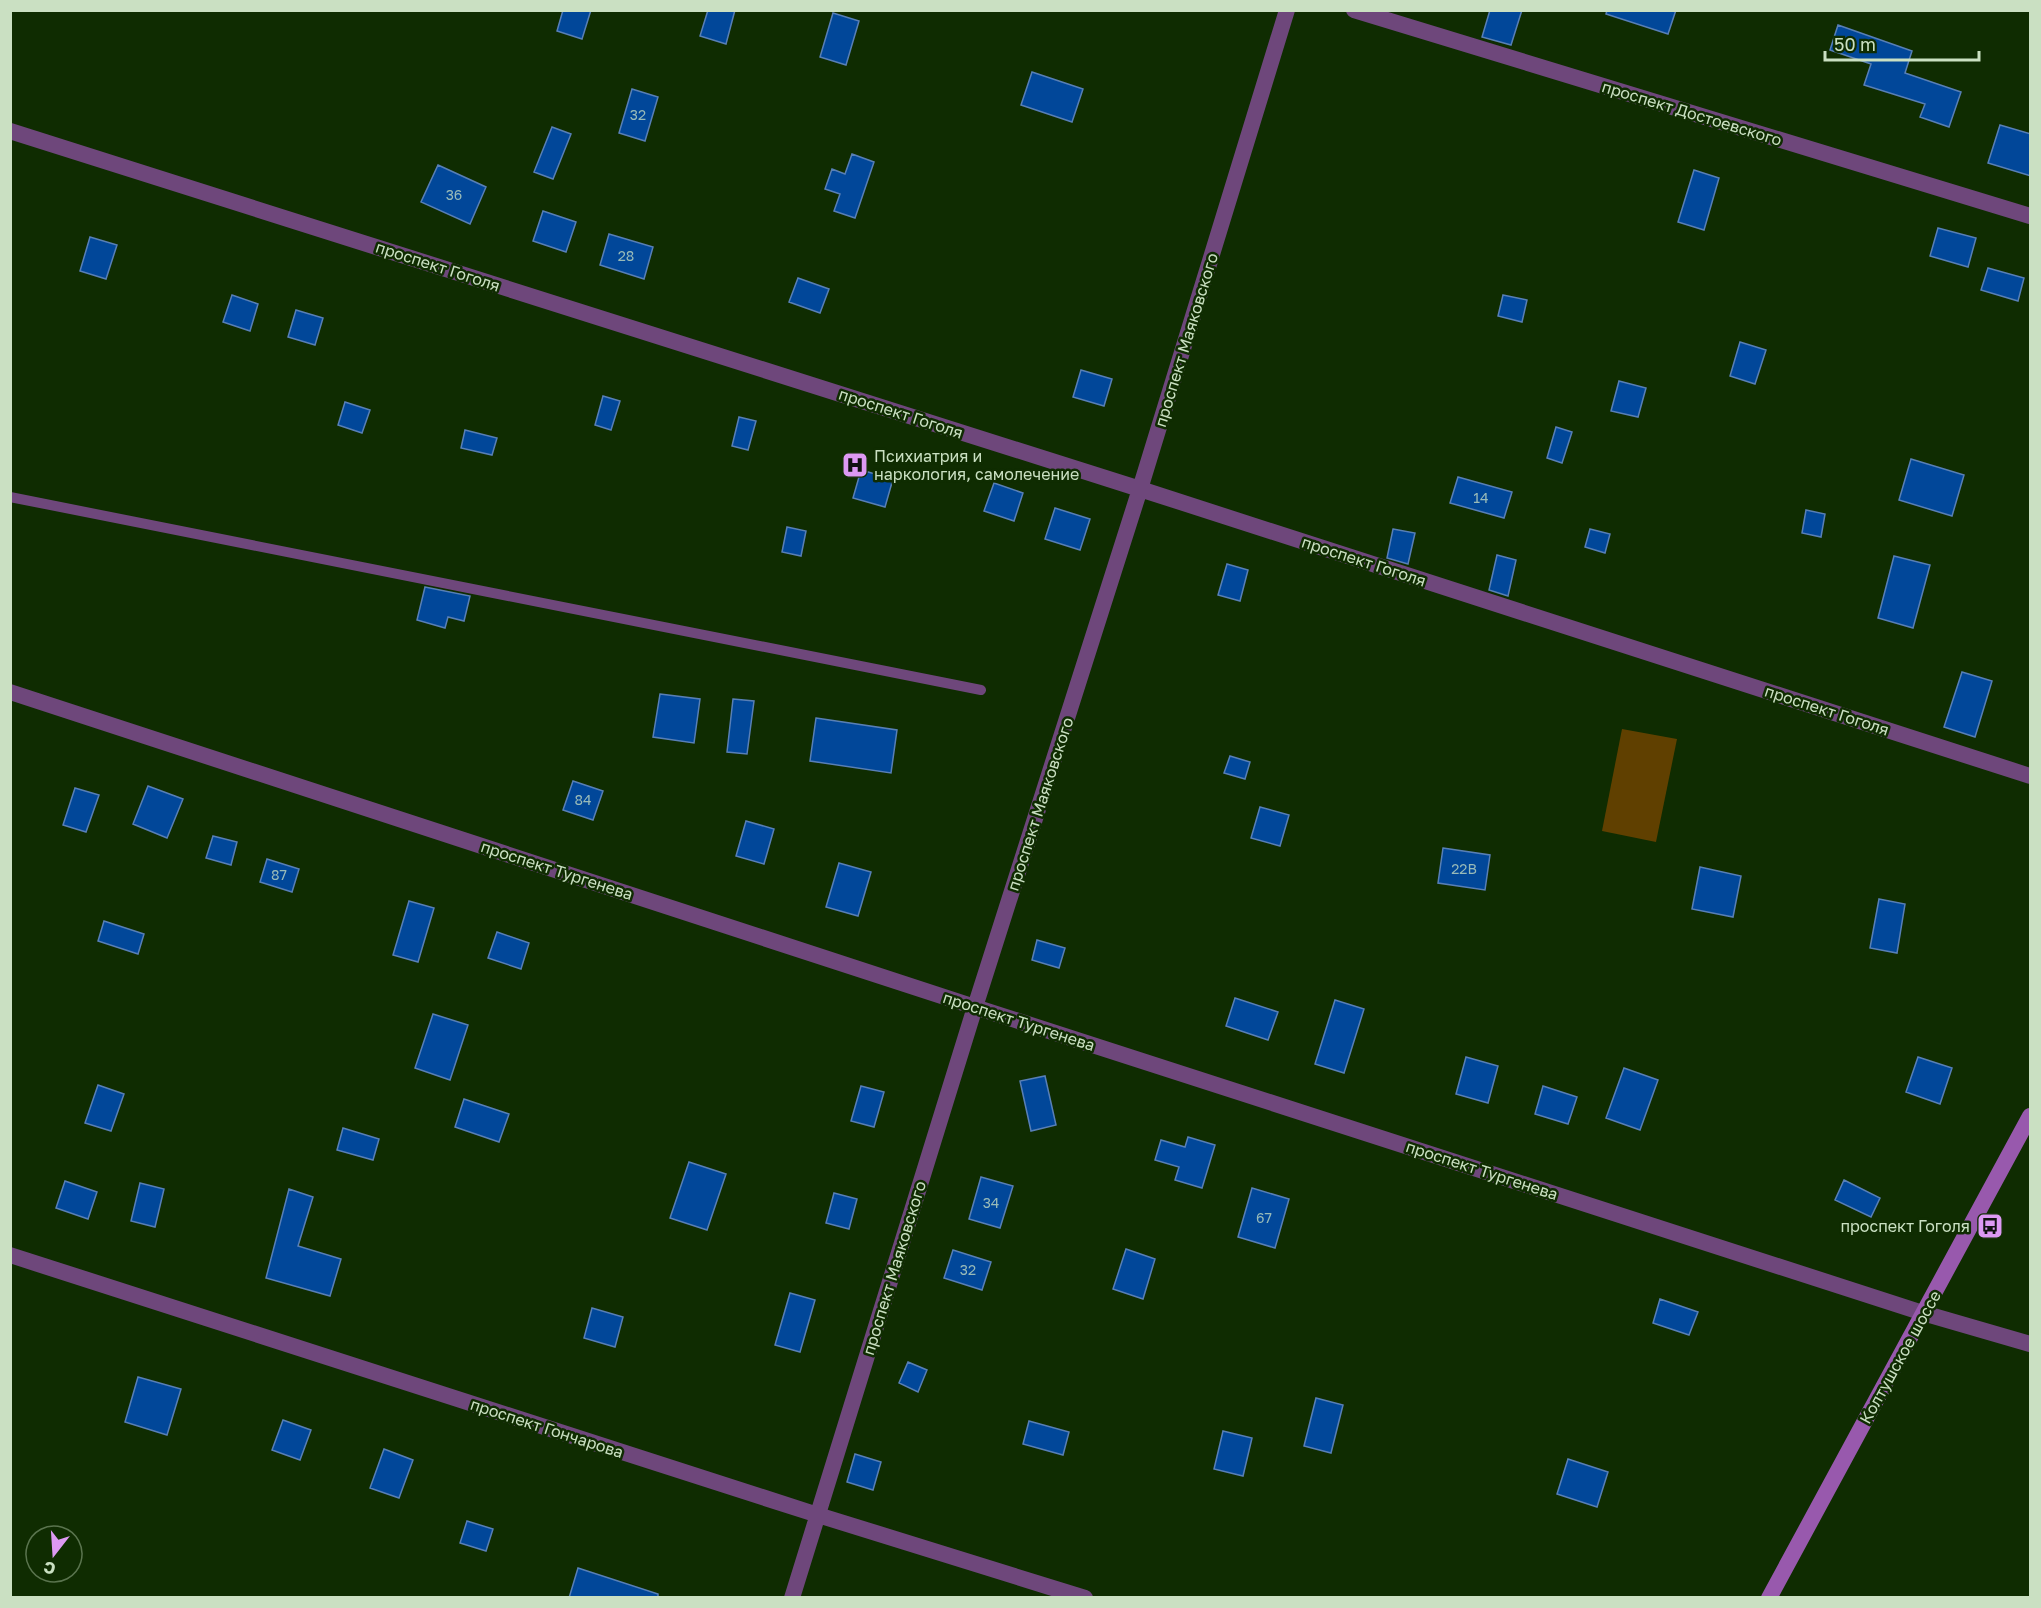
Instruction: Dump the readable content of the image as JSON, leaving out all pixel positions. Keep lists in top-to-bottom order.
{
  "streets": {
    "main road": ["Колтушское шоссе"],
    "street": [
      "проспект Достоевского",
      "проспект Гоголя",
      "проспект Маяковского",
      "проспект Тургенева",
      "проспект Гончарова"
    ]
  },
  "crossings": [
    ["проспект Гоголя", "проспект Маяковского"],
    ["проспект Маяковского", "проспект Тургенева"],
    ["проспект Маяковского", "проспект Гончарова"],
    ["проспект Тургенева", "Колтушское шоссе"]
  ],
  "places": {
    "hospital": ["Психиатрия и наркология, самолечение"],
    "bus stop": ["проспект Гоголя"]
  },
  "house_numbers": [
    "32",
    "36",
    "28",
    "14",
    "84",
    "22В",
    "87",
    "34",
    "67",
    "32"
  ],
  "scale_bar": "50 m",
  "north": "bottom"
}
